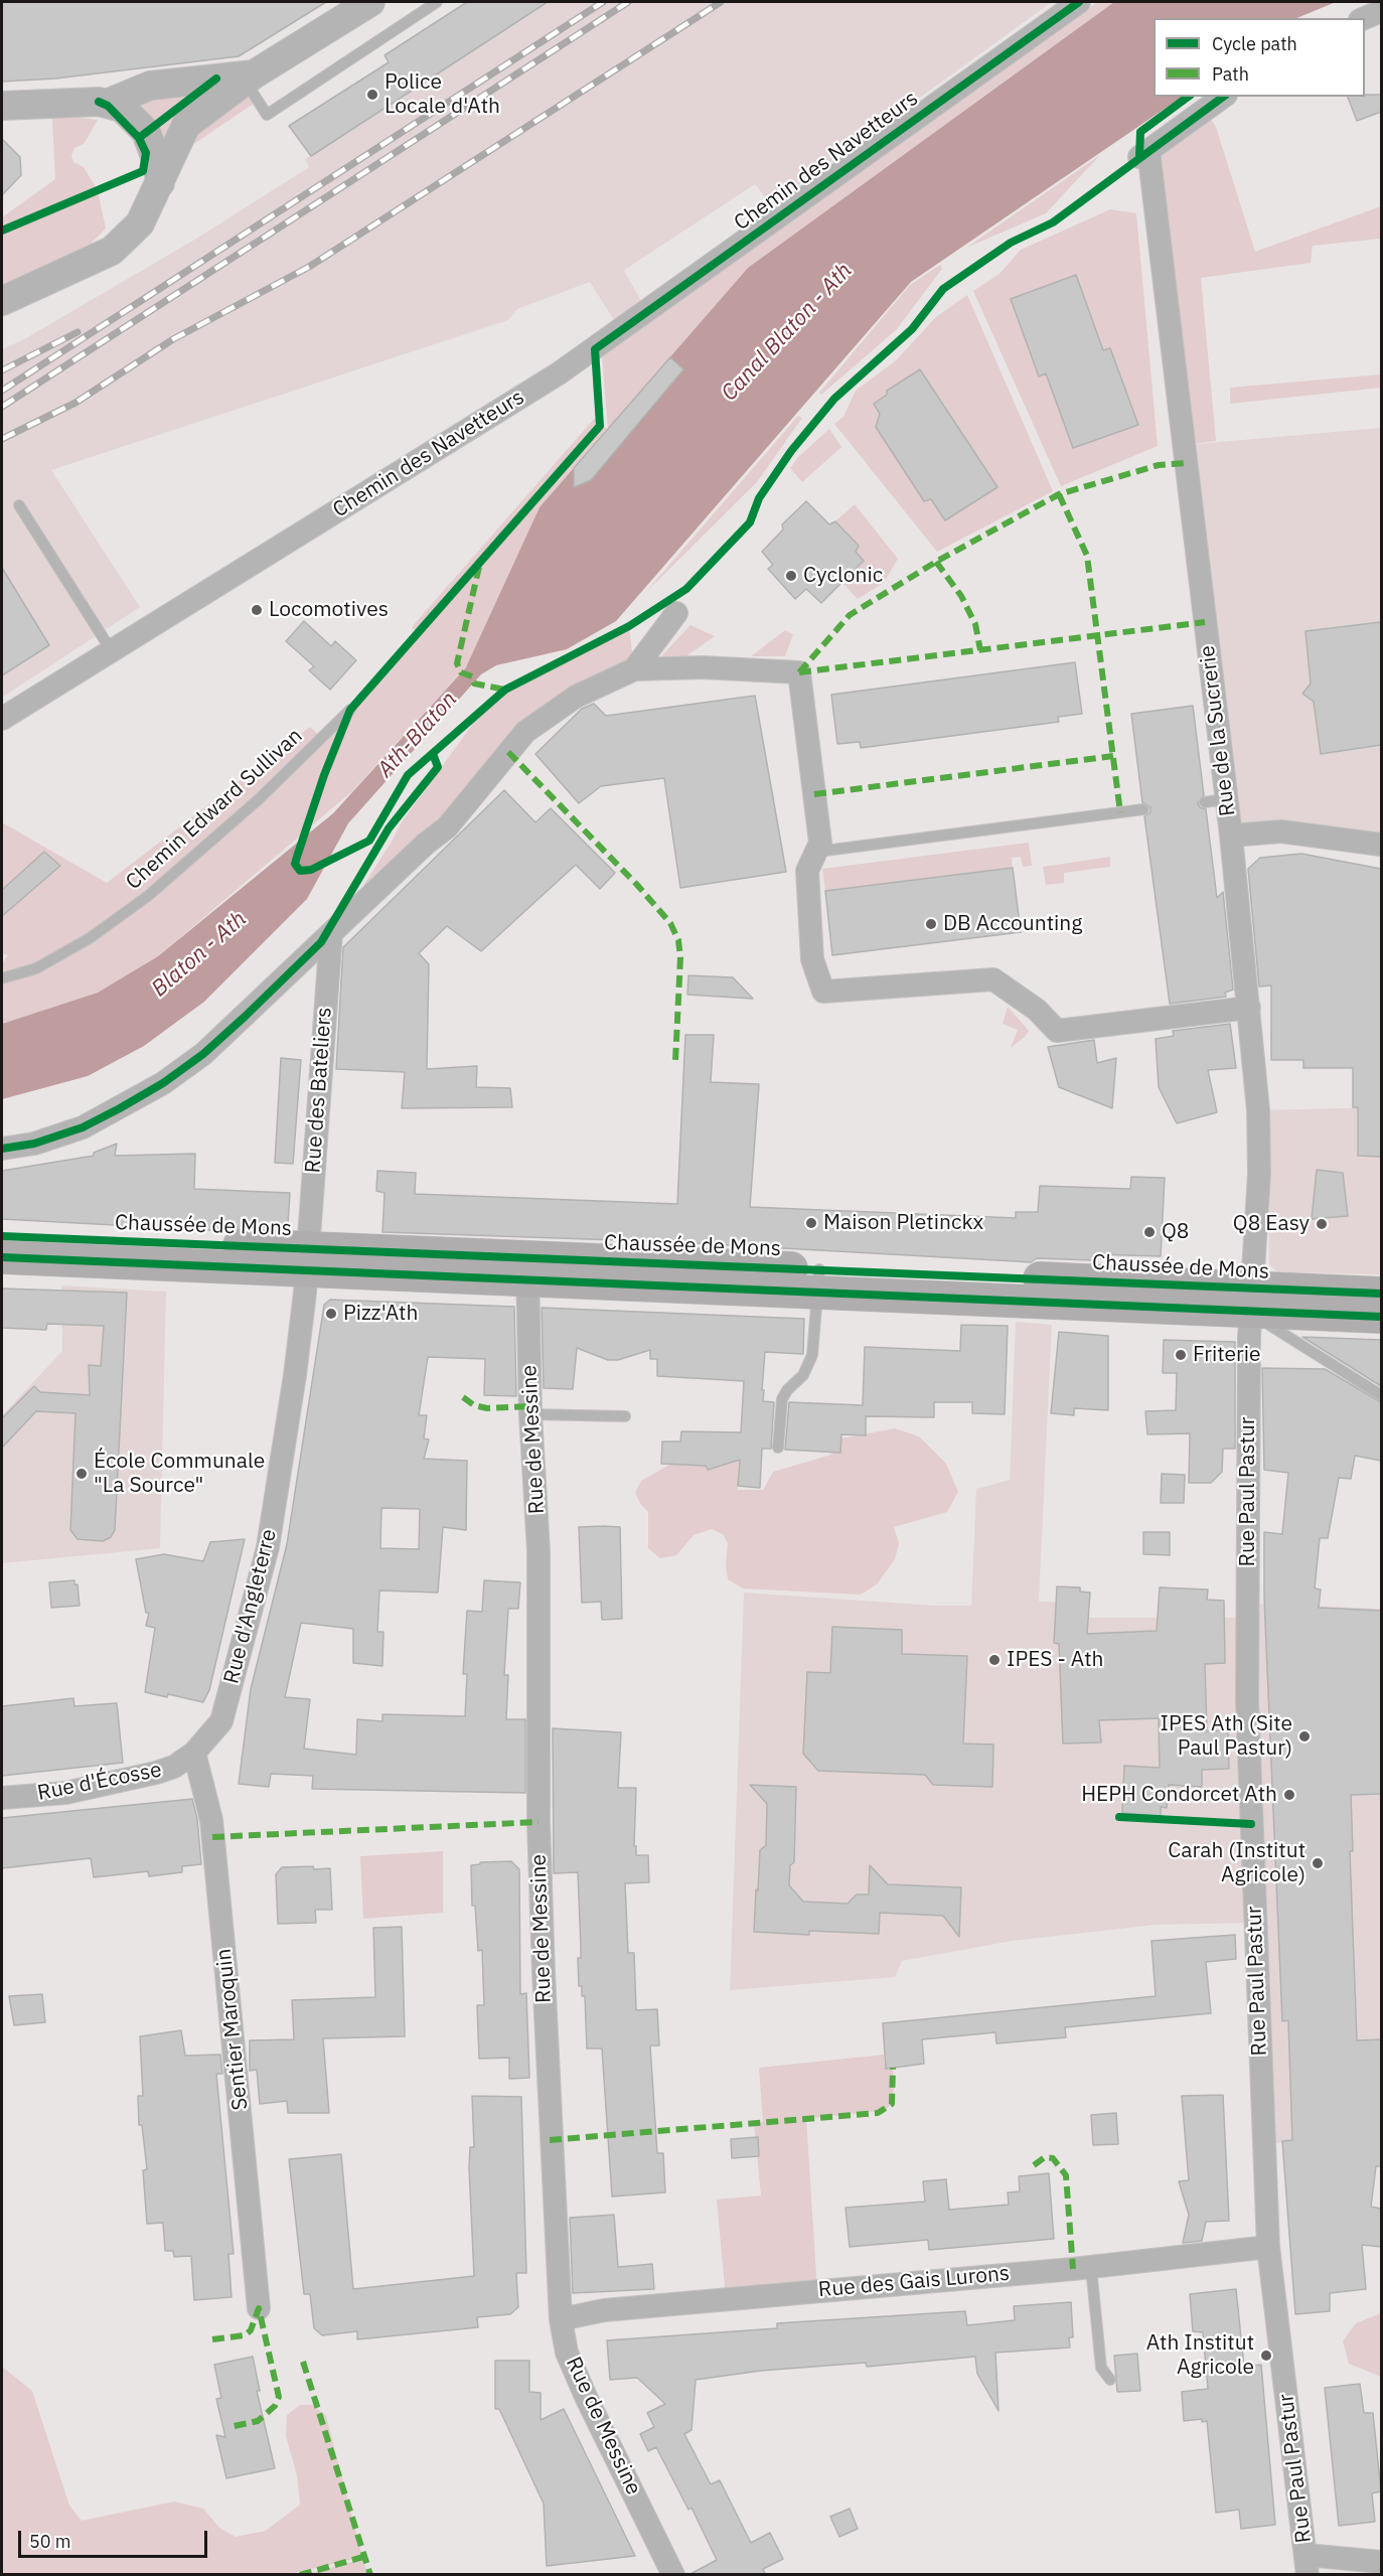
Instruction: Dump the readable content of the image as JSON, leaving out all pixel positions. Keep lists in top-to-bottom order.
{
  "streets": {
    "main road": ["Chaussée de Mons"],
    "street": [
      "Chemin des Navetteurs",
      "Rue de la Sucrerie",
      "Rue des Bateliers",
      "Rue de Messine",
      "Rue Paul Pastur",
      "Rue d'Angleterre",
      "Rue d'Écosse",
      "Sentier Maroquin",
      "Rue des Gais Lurons"
    ],
    "lane": ["Chemin Edward Sullivan"]
  },
  "crossings": [
    ["Rue de la Sucrerie", "Chaussée de Mons"],
    ["Rue de la Sucrerie", "Rue Paul Pastur"],
    ["Rue des Bateliers", "Chaussée de Mons"],
    ["Rue des Bateliers", "Rue d'Angleterre"],
    ["Chaussée de Mons", "Rue de Messine"],
    ["Chaussée de Mons", "Rue Paul Pastur"],
    ["Chaussée de Mons", "Rue d'Angleterre"],
    ["Rue de Messine", "Rue des Gais Lurons"],
    ["Rue Paul Pastur", "Rue des Gais Lurons"],
    ["Rue d'Angleterre", "Rue d'Écosse"],
    ["Rue d'Angleterre", "Sentier Maroquin"],
    ["Rue d'Écosse", "Sentier Maroquin"]
  ],
  "water": ["Canal Blaton - Ath", "Ath-Blaton", "Blaton - Ath"],
  "places": [
    "Police Locale d'Ath",
    "Cyclonic",
    "Locomotives",
    "DB Accounting",
    "Maison Pletinckx",
    "Q8 Easy",
    "Q8",
    "Pizz'Ath",
    "Friterie",
    "École Communale \"La Source\"",
    "IPES - Ath",
    "IPES Ath (Site Paul Pastur)",
    "HEPH Condorcet Ath",
    "Carah (Institut Agricole)",
    "Ath Institut Agricole"
  ],
  "legend": ["Cycle path", "Path"],
  "scale_bar": "50 m"
}
